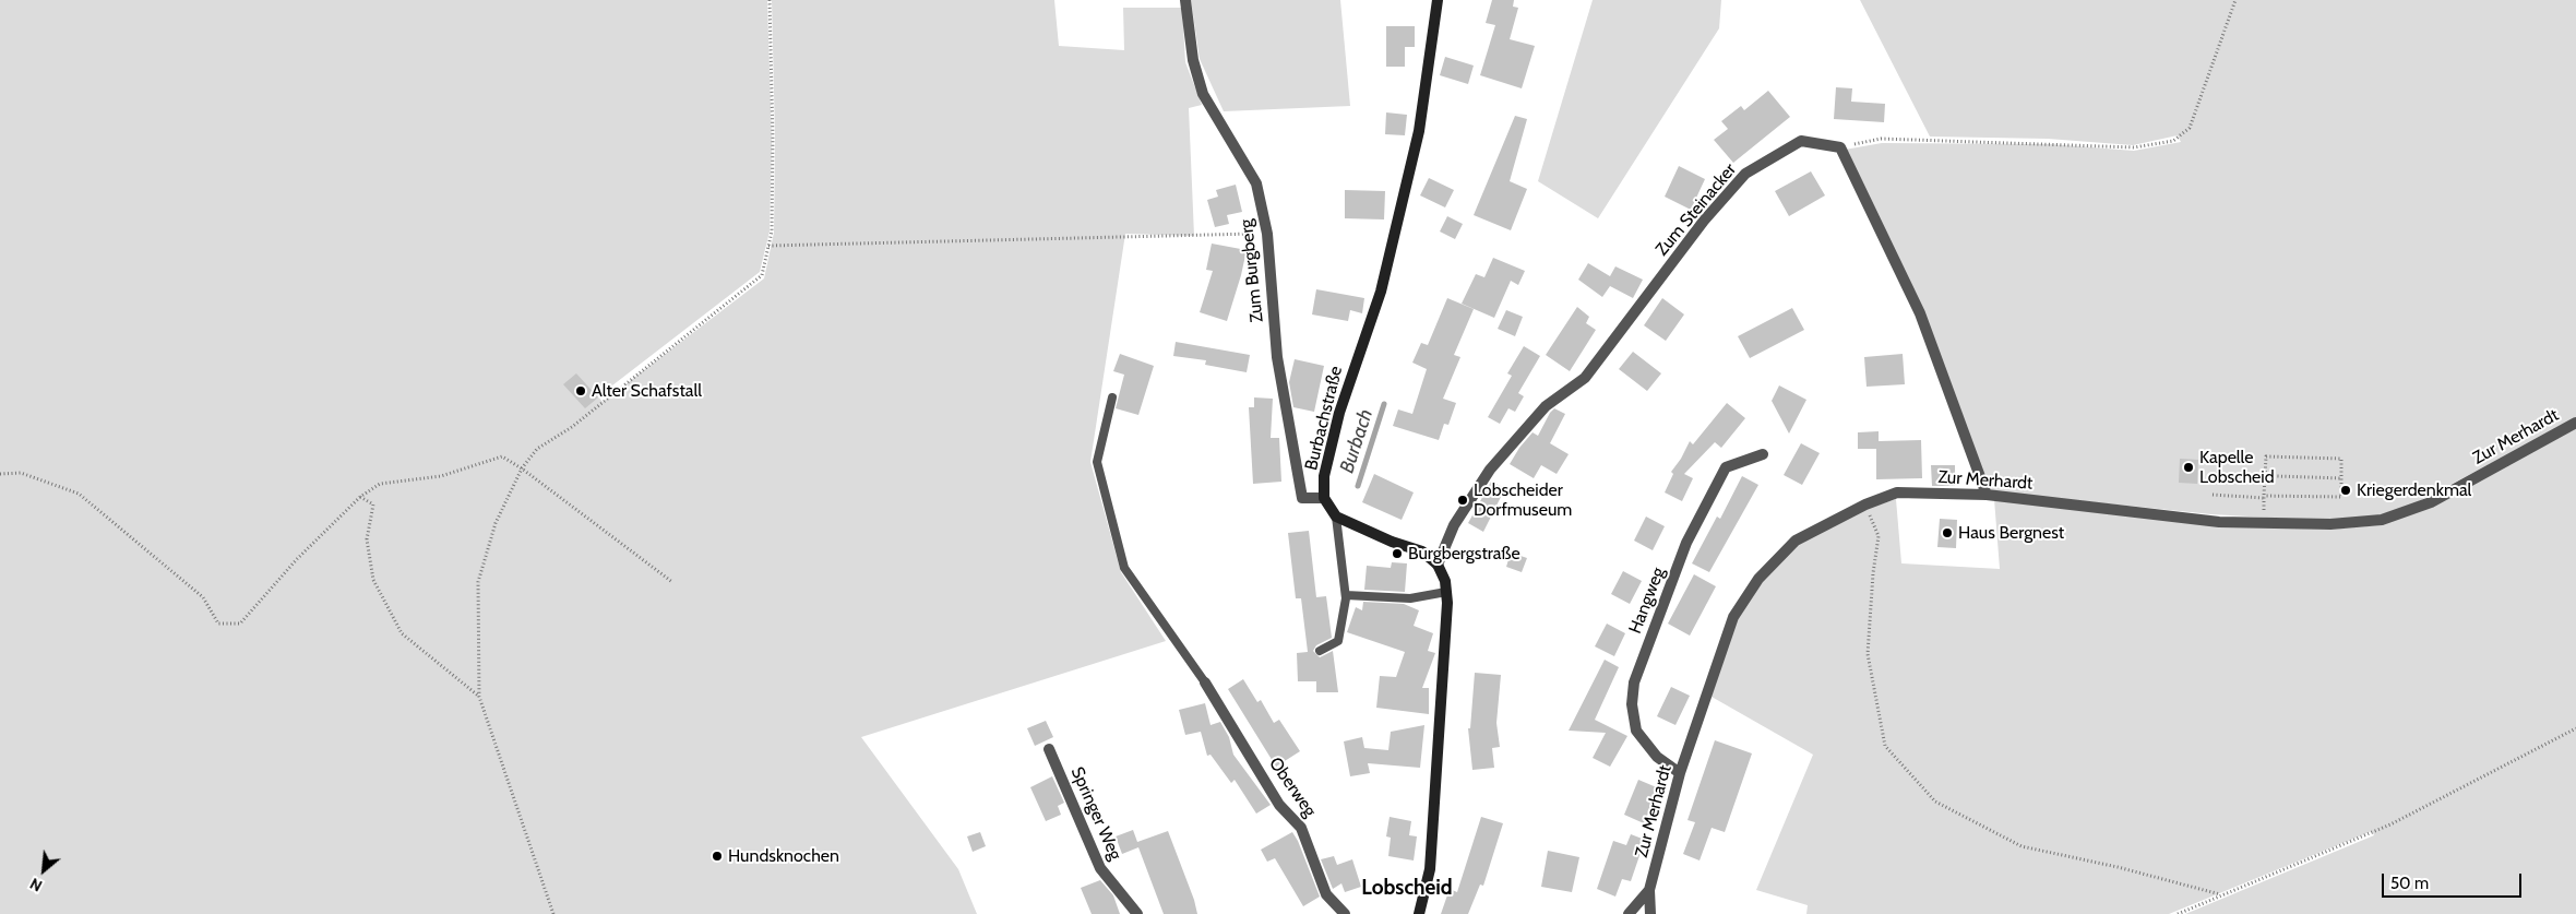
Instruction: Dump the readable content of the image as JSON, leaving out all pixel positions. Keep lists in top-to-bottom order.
{
  "streets": {
    "street": [
      "Zum Steinacker",
      "Zum Burgberg",
      "Burbachstraße",
      "Zur Merhardt",
      "Hangweg",
      "Oberweg",
      "Springer Weg"
    ]
  },
  "crossings": [
    ["Zum Burgberg", "Burbachstraße"],
    ["Zur Merhardt", "Hangweg"]
  ],
  "districts": ["Lobscheid"],
  "water": ["Burbach"],
  "places": [
    "Alter Schafstall",
    "Kapelle Lobscheid",
    "Kriegerdenkmal",
    "Lobscheider Dorfmuseum",
    "Haus Bergnest",
    "Burgbergstraße",
    "Hundsknochen"
  ],
  "scale_bar": "50 m",
  "north": "bottom left"
}
